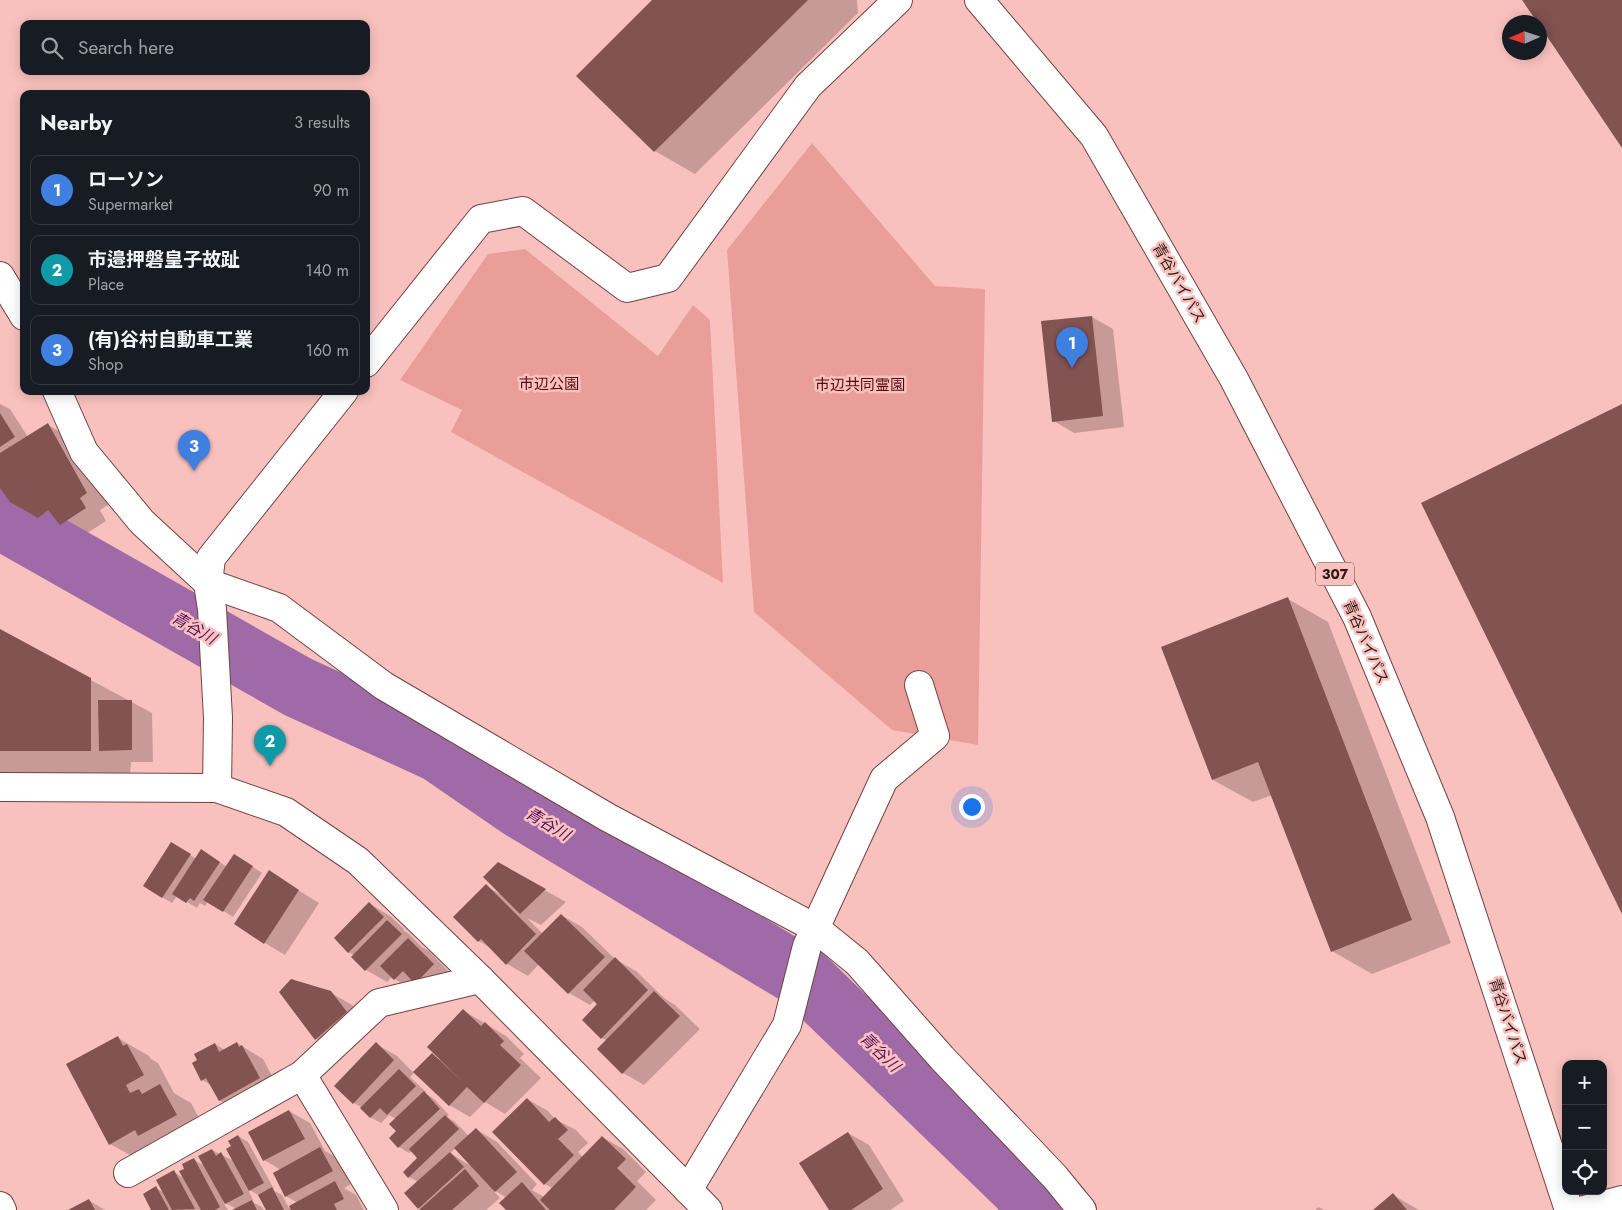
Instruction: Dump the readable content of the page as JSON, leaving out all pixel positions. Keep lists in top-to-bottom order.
{
  "streets": {
    "main road": ["青谷バイパス", "307"]
  },
  "water": ["青谷川"],
  "parks": ["市辺公園", "市辺共同霊園"],
  "north": "left",
  "page": {
    "search": "Search here",
    "heading": ["Nearby", "3 results"],
    "list": [
      {
        "mark": "1",
        "name": "ローソン",
        "note": "Supermarket",
        "value": "90 m"
      },
      {
        "mark": "2",
        "name": "市邉押磐皇子故趾",
        "note": "Place",
        "value": "140 m"
      },
      {
        "mark": "3",
        "name": "(有)谷村自動車工業",
        "note": "Shop",
        "value": "160 m"
      }
    ],
    "pins": ["1", "3", "2"],
    "map_buttons": ["+", "−"]
  }
}
